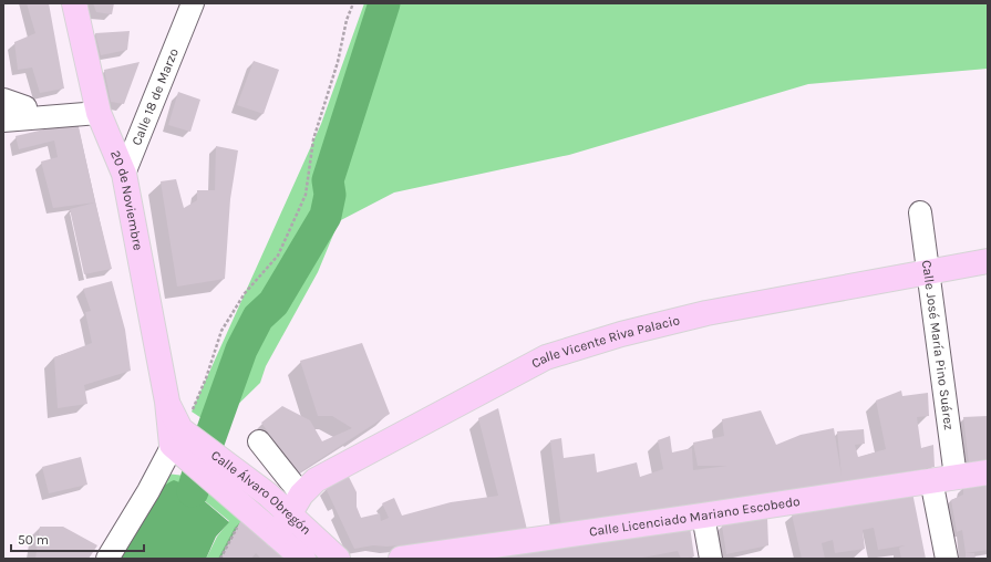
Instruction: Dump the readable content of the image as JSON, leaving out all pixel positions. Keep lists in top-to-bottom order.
{
  "streets": {
    "main road": [
      "20 de Noviembre",
      "Calle Vicente Riva Palacio",
      "Calle Álvaro Obregón",
      "Calle Licenciado Mariano Escobedo"
    ],
    "street": ["Calle 18 de Marzo", "Calle José María Pino Suárez"]
  },
  "crossings": [
    ["Calle 18 de Marzo", "20 de Noviembre"],
    ["20 de Noviembre", "Calle Álvaro Obregón"],
    ["Calle Vicente Riva Palacio", "Calle José María Pino Suárez"],
    ["Calle Vicente Riva Palacio", "Calle Álvaro Obregón"],
    ["Calle José María Pino Suárez", "Calle Licenciado Mariano Escobedo"]
  ],
  "scale_bar": "50 m"
}
